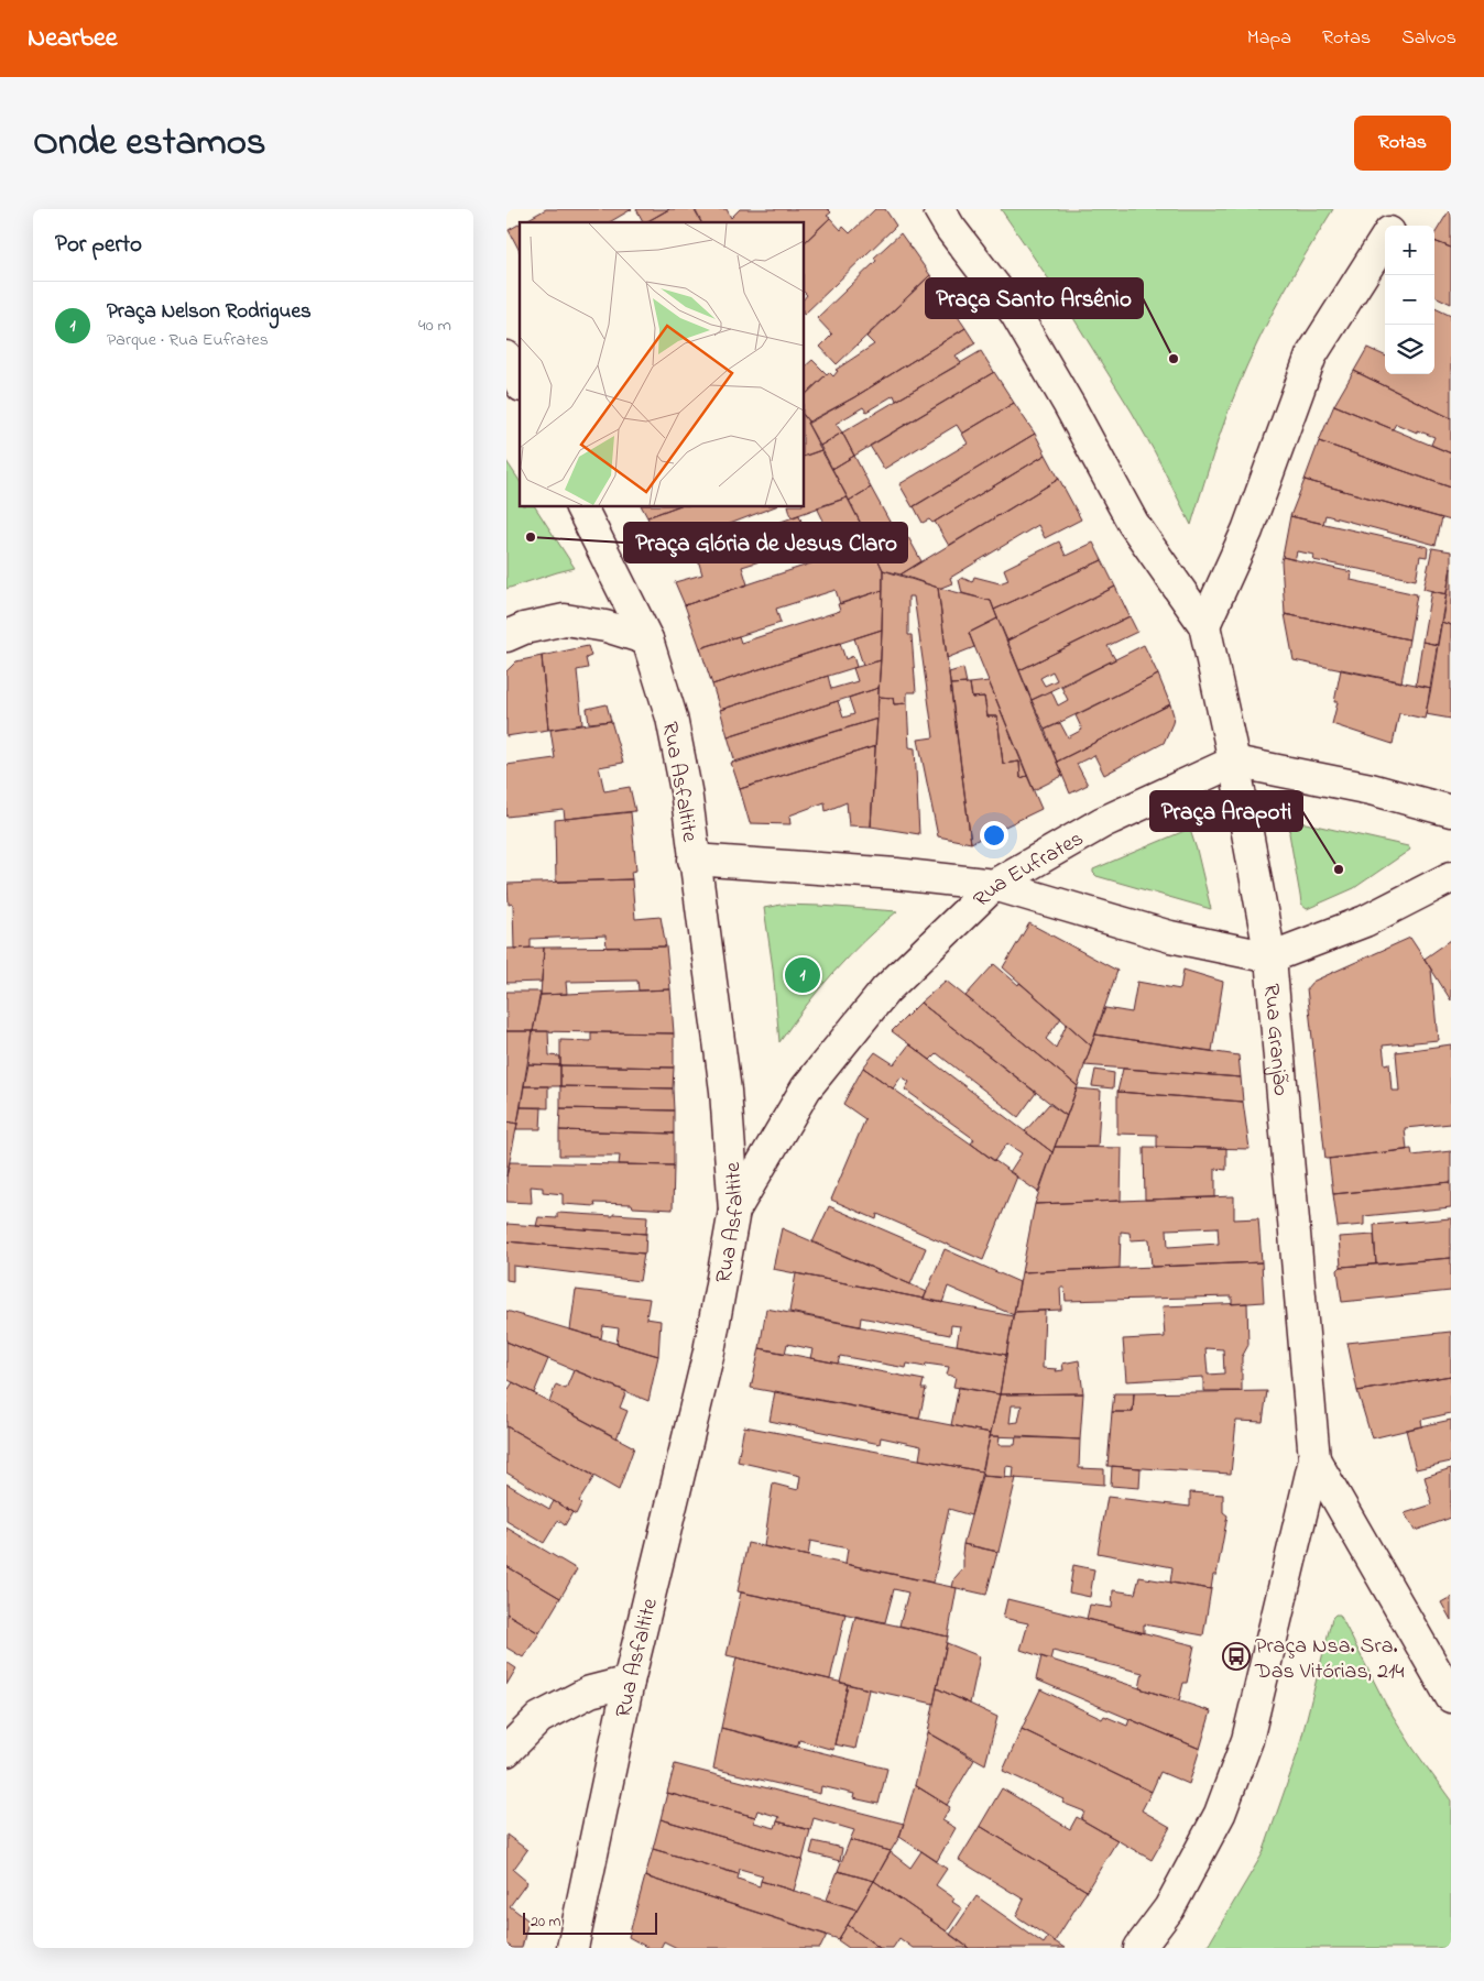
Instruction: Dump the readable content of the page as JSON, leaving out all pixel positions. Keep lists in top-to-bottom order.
{
  "streets": {
    "street": ["Rua Asfaltite", "Rua Eufrates", "Rua Granjão"]
  },
  "crossings": [
    ["Rua Asfaltite", "Rua Eufrates"],
    ["Rua Eufrates", "Rua Granjão"]
  ],
  "places": {
    "other": ["Praça Santo Arsênio", "Praça Glória de Jesus Claro", "Praça Arapoti"],
    "bus stop": ["Praça Nsa. Sra. Das Vitórias, 214"]
  },
  "scale_bar": "20 m",
  "page": {
    "header": "Nearbee",
    "nav": ["Mapa", "Rotas", "Salvos"],
    "title": "Onde estamos",
    "buttons": "Rotas",
    "heading": "Por perto",
    "map_buttons": ["+", "−"],
    "list": [
      {
        "mark": "1",
        "name": "Praça Nelson Rodrigues",
        "note": "Parque · Rua Eufrates",
        "value": "40 m"
      }
    ],
    "pins": "1",
    "scale": "20 m"
  }
}
